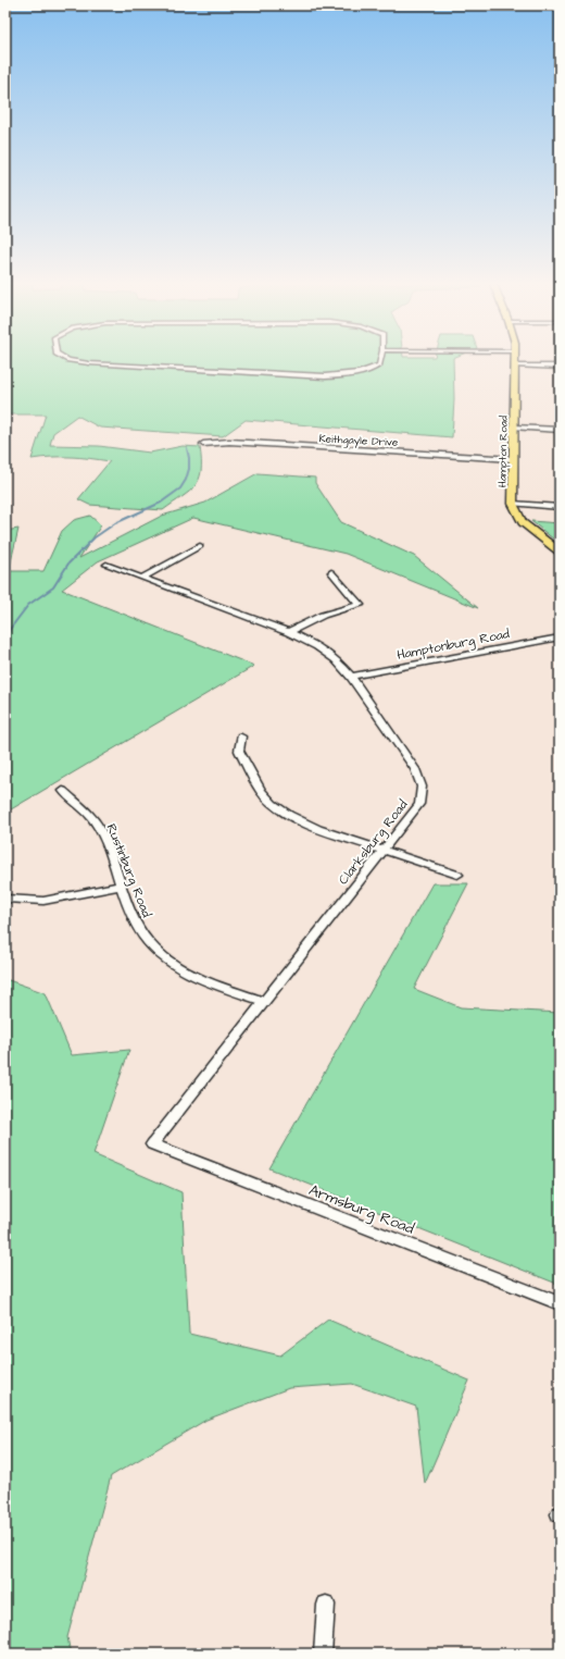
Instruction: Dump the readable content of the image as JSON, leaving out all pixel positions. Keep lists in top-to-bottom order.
{
  "streets": {
    "main road": ["Hampton Road"],
    "street": [
      "Keithgayle Drive",
      "Hamptonburg Road",
      "Clarksburg Road",
      "Rustinburg Road",
      "Armsburg Road"
    ]
  },
  "crossings": [
    ["Keithgayle Drive", "Hampton Road"],
    ["Hamptonburg Road", "Clarksburg Road"],
    ["Clarksburg Road", "Rustinburg Road"],
    ["Clarksburg Road", "Armsburg Road"]
  ]
}
